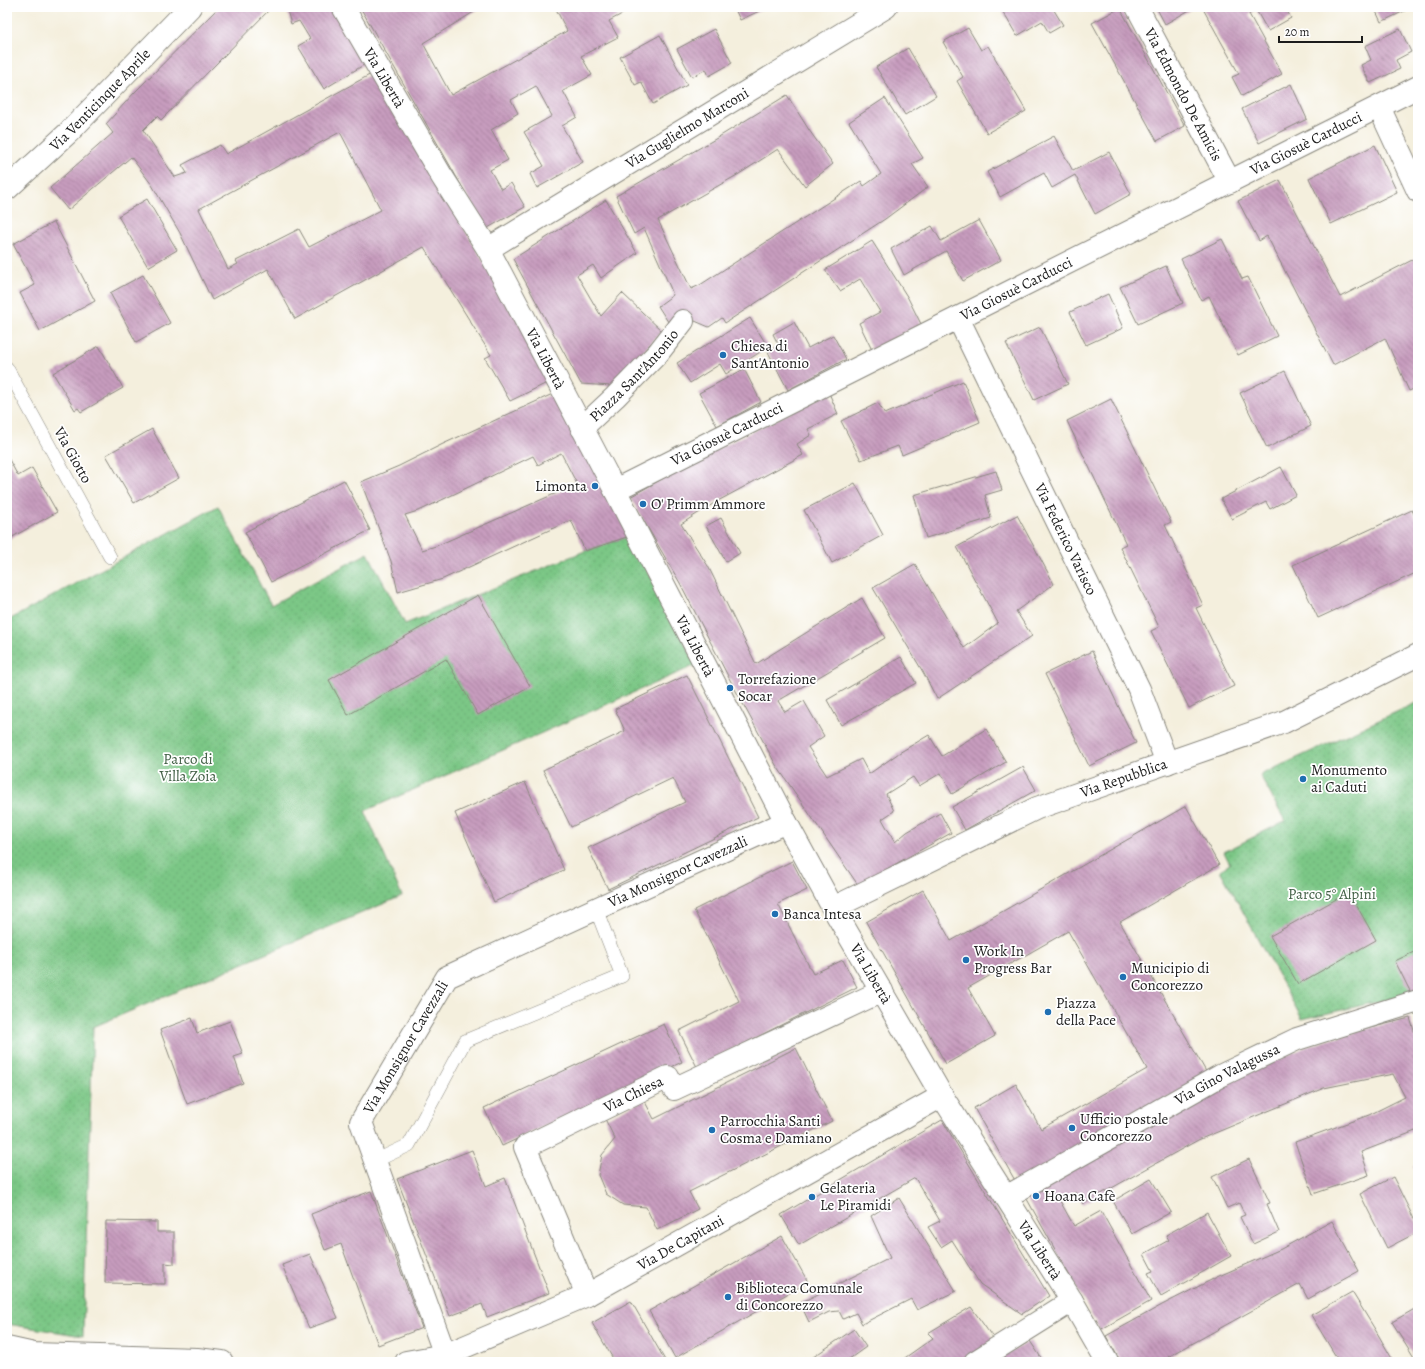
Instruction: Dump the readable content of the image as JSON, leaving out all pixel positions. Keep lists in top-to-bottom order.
{
  "streets": {
    "street": [
      "Via Libertà",
      "Via Edmondo De Amicis",
      "Via Venticinque Aprile",
      "Via Guglielmo Marconi",
      "Via Giosuè Carducci",
      "Piazza Sant'Antonio",
      "Via Federico Varisco",
      "Via Repubblica",
      "Via Monsignor Cavezzali",
      "Via Gino Valagussa",
      "Via Chiesa",
      "Via De Capitani"
    ],
    "lane": ["Via Giotto"]
  },
  "crossings": [
    ["Via Libertà", "Via Guglielmo Marconi"],
    ["Via Libertà", "Via Giosuè Carducci"],
    ["Via Libertà", "Piazza Sant'Antonio"],
    ["Via Libertà", "Via Repubblica"],
    ["Via Libertà", "Via Monsignor Cavezzali"],
    ["Via Libertà", "Via Gino Valagussa"],
    ["Via Libertà", "Via Chiesa"],
    ["Via Libertà", "Via De Capitani"],
    ["Via Edmondo De Amicis", "Via Giosuè Carducci"],
    ["Via Giosuè Carducci", "Via Federico Varisco"],
    ["Via Federico Varisco", "Via Repubblica"],
    ["Via Monsignor Cavezzali", "Via De Capitani"],
    ["Via Chiesa", "Via De Capitani"]
  ],
  "parks": ["Parco di Villa Zoia", "Parco 5° Alpini"],
  "places": [
    "Chiesa di Sant'Antonio",
    "Limonta",
    "O' Primm Ammore",
    "Torrefazione Socar",
    "Monumento ai Caduti",
    "Banca Intesa",
    "Work In Progress Bar",
    "Municipio di Concorezzo",
    "Piazza della Pace",
    "Ufficio postale Concorezzo",
    "Parrocchia Santi Cosma e Damiano",
    "Hoana Cafè",
    "Gelateria Le Piramidi",
    "Biblioteca Comunale di Concorezzo"
  ],
  "scale_bar": "20 m"
}
